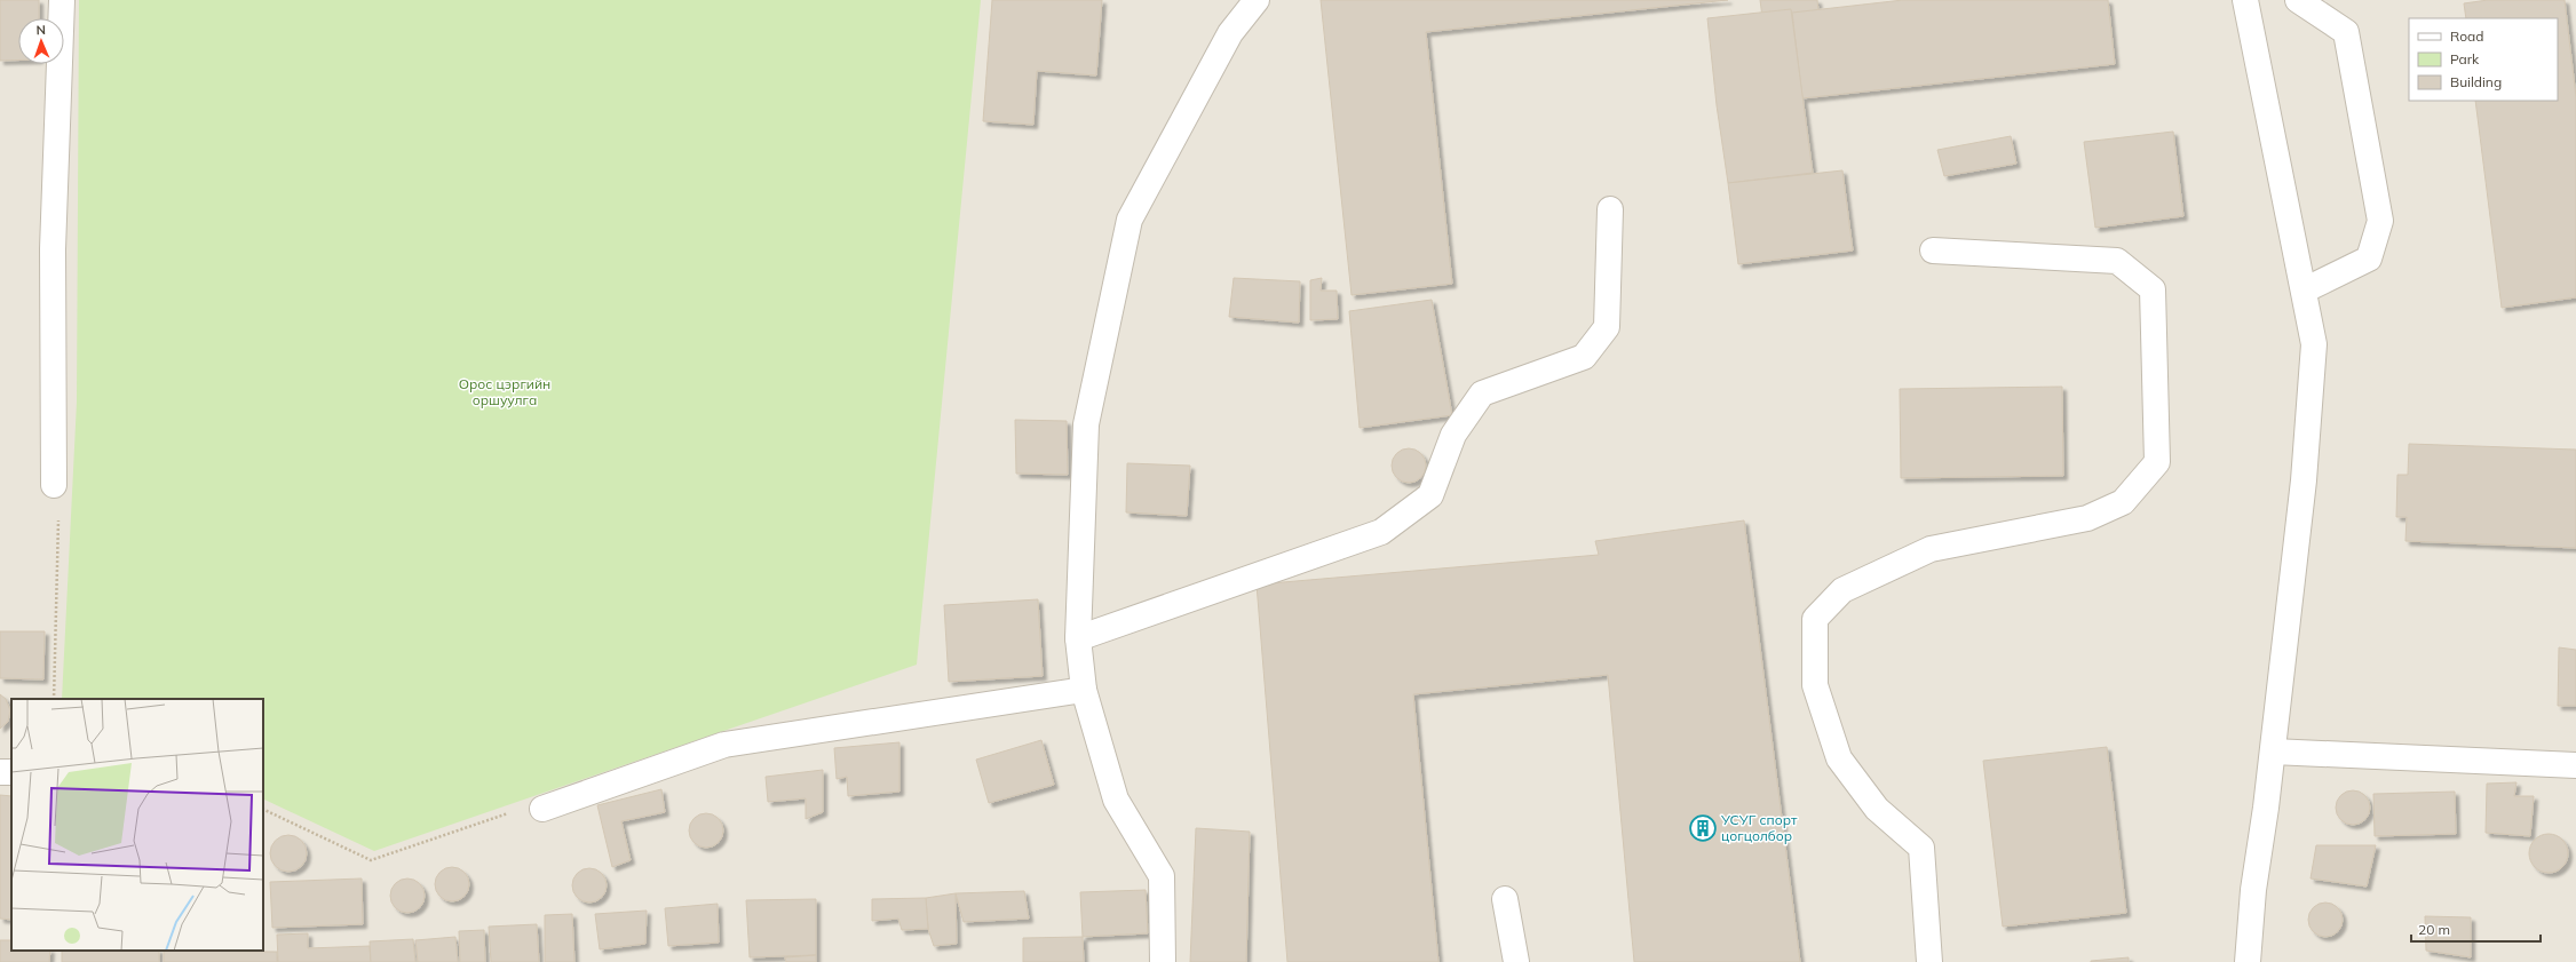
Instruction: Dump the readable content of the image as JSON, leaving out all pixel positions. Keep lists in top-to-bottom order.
{
  "parks": ["Орос цэргийн оршуулга"],
  "places": {
    "building": ["УСУГ спорт цогцолбор"]
  },
  "legend": ["Road", "Park", "Building"],
  "scale_bar": "20 m",
  "north": "top"
}
